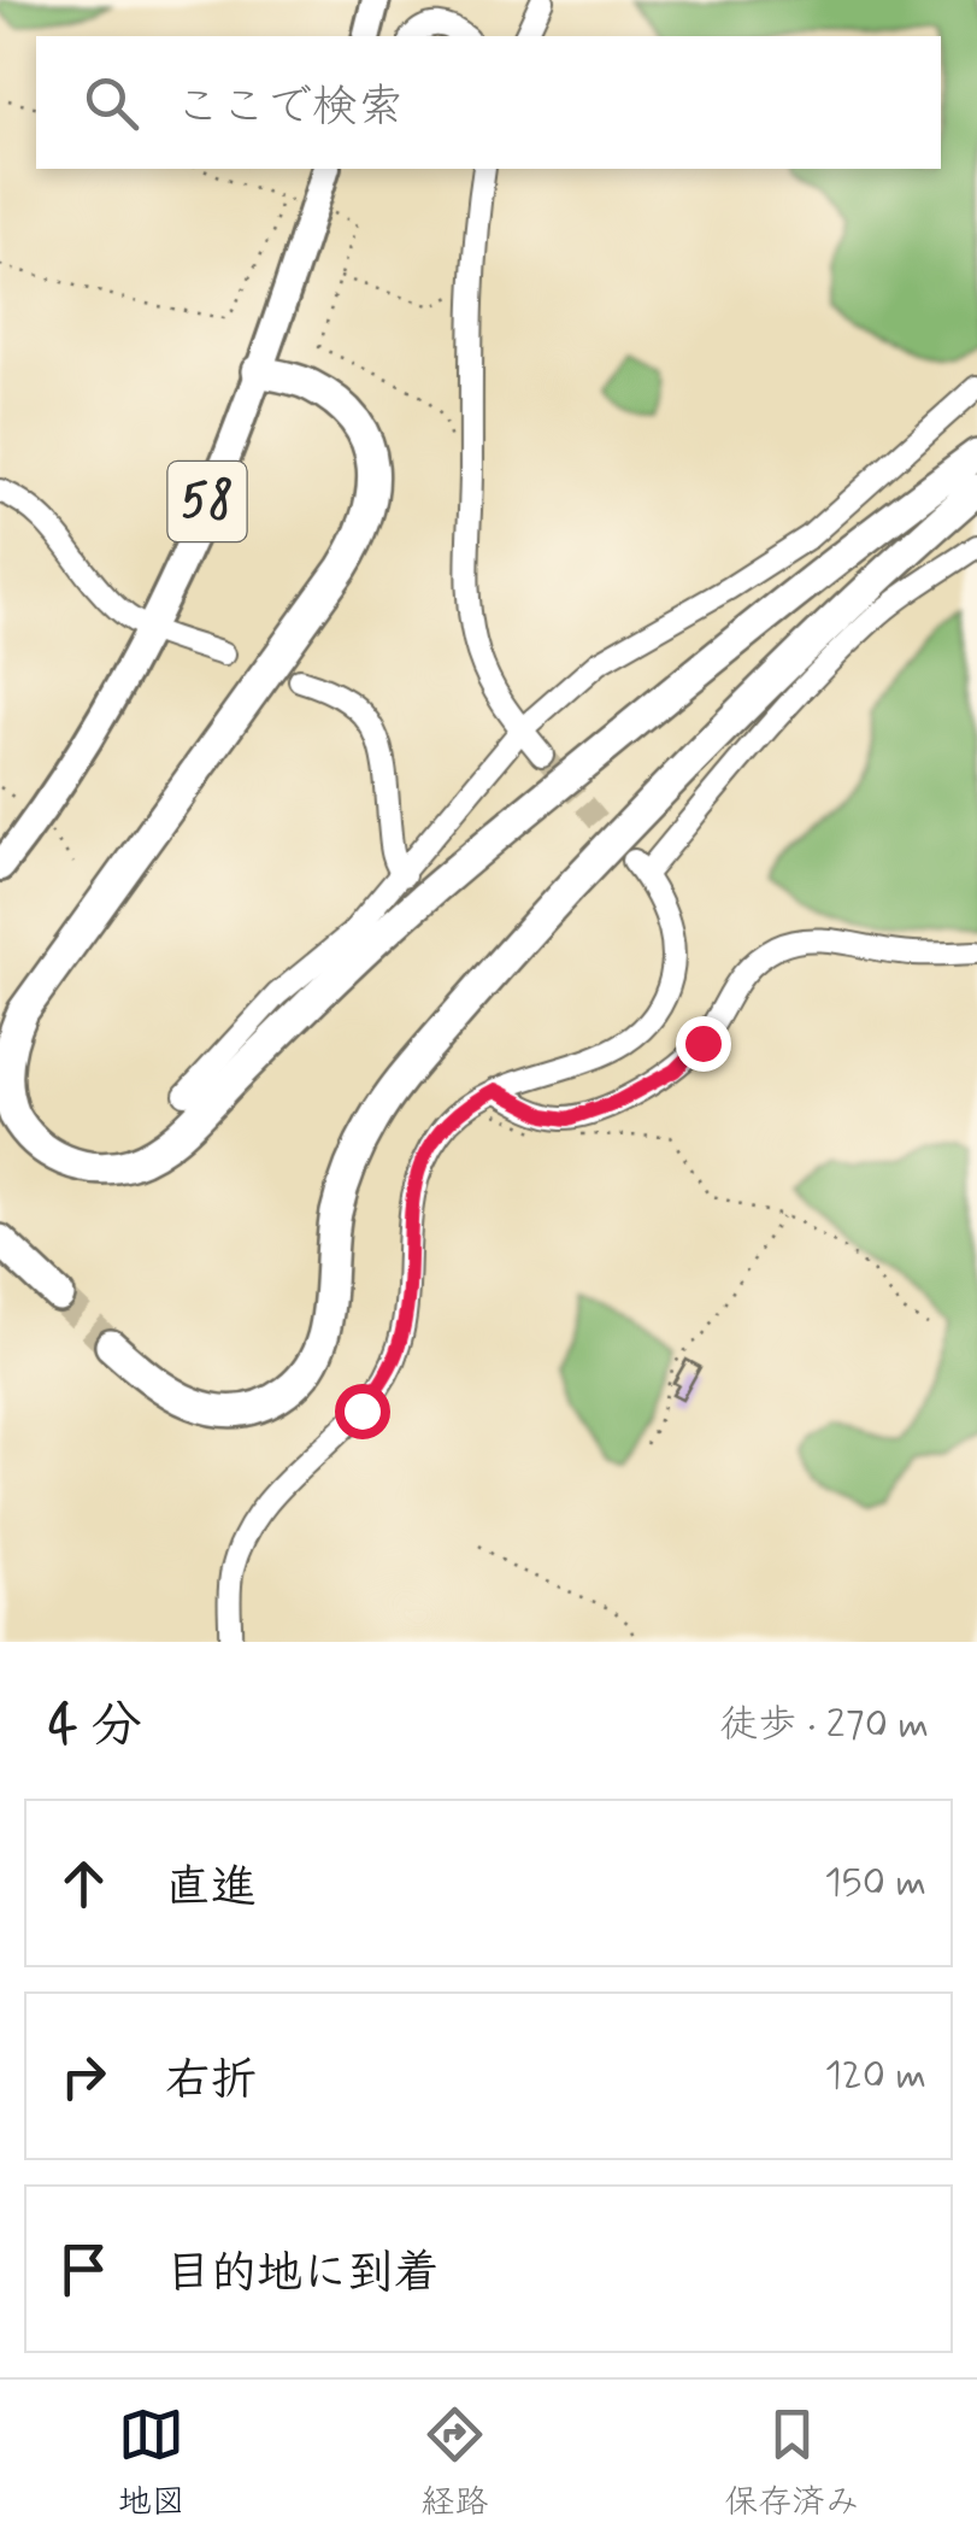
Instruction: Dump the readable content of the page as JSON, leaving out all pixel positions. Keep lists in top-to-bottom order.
{
  "streets": {
    "main road": ["58"]
  },
  "page": {
    "search": "ここで検索",
    "heading": ["4 分", "徒歩 · 270 m"],
    "list": [
      ["直進", "150 m"],
      ["右折", "120 m"],
      "目的地に到着"
    ],
    "nav": ["地図", "経路", "保存済み"]
  }
}
